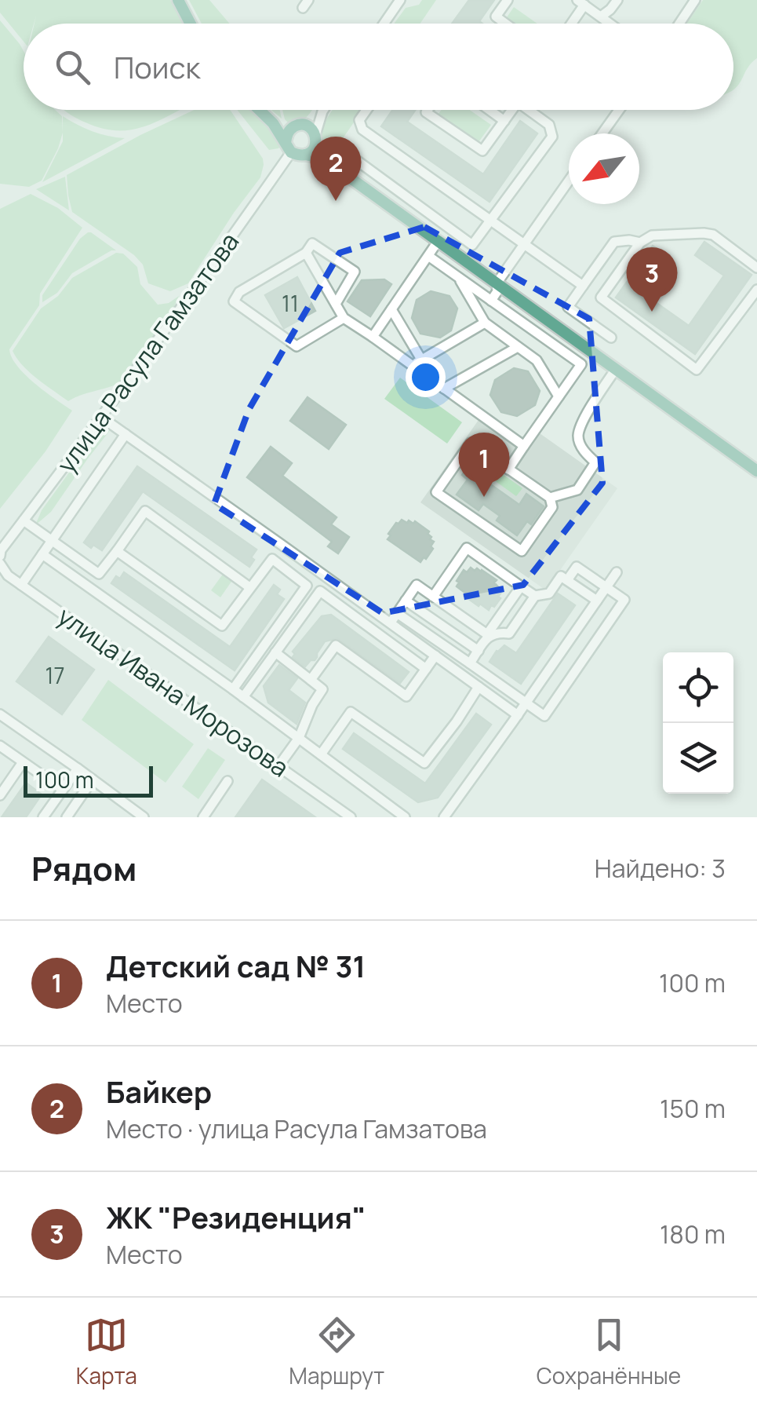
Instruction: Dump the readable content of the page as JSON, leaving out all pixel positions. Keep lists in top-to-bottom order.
{
  "streets": {
    "street": ["улица Расула Гамзатова", "улица Ивана Морозова"]
  },
  "house_numbers": ["11", "17"],
  "scale_bar": "100 m",
  "north": "bottom left",
  "page": {
    "search": "Поиск",
    "pins": ["2", "3", "1"],
    "scale": "100 m",
    "heading": ["Рядом", "Найдено: 3"],
    "list": [
      {
        "mark": "1",
        "name": "Детский сад № 31",
        "note": "Место",
        "value": "100 m"
      },
      {
        "mark": "2",
        "name": "Байкер",
        "note": "Место · улица Расула Гамзатова",
        "value": "150 m"
      },
      {
        "mark": "3",
        "name": "ЖК \"Резиденция\"",
        "note": "Место",
        "value": "180 m"
      }
    ],
    "nav": ["Карта", "Маршрут", "Сохранённые"]
  }
}
